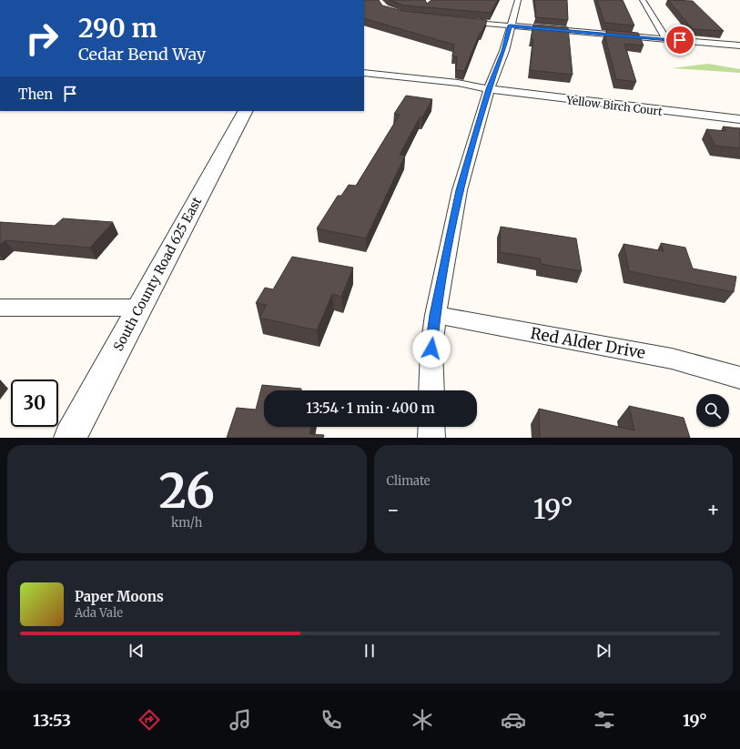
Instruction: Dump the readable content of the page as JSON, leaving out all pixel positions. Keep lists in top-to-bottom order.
{
  "streets": {
    "street": ["Yellow Birch Court", "South County Road 625 East", "Red Alder Drive"]
  },
  "page": {
    "turn": ["290 m", "Cedar Bend Way"],
    "then": "Then",
    "limit": "30",
    "trip": "13:54 · 1 min · 400 m",
    "tile": [
      ["26", "km/h"],
      "Climate"
    ],
    "heat": ["−", "19°", "+"],
    "song": ["Paper Moons", "Ada Vale"],
    "tabs": ["13:53", "19°"]
  }
}
